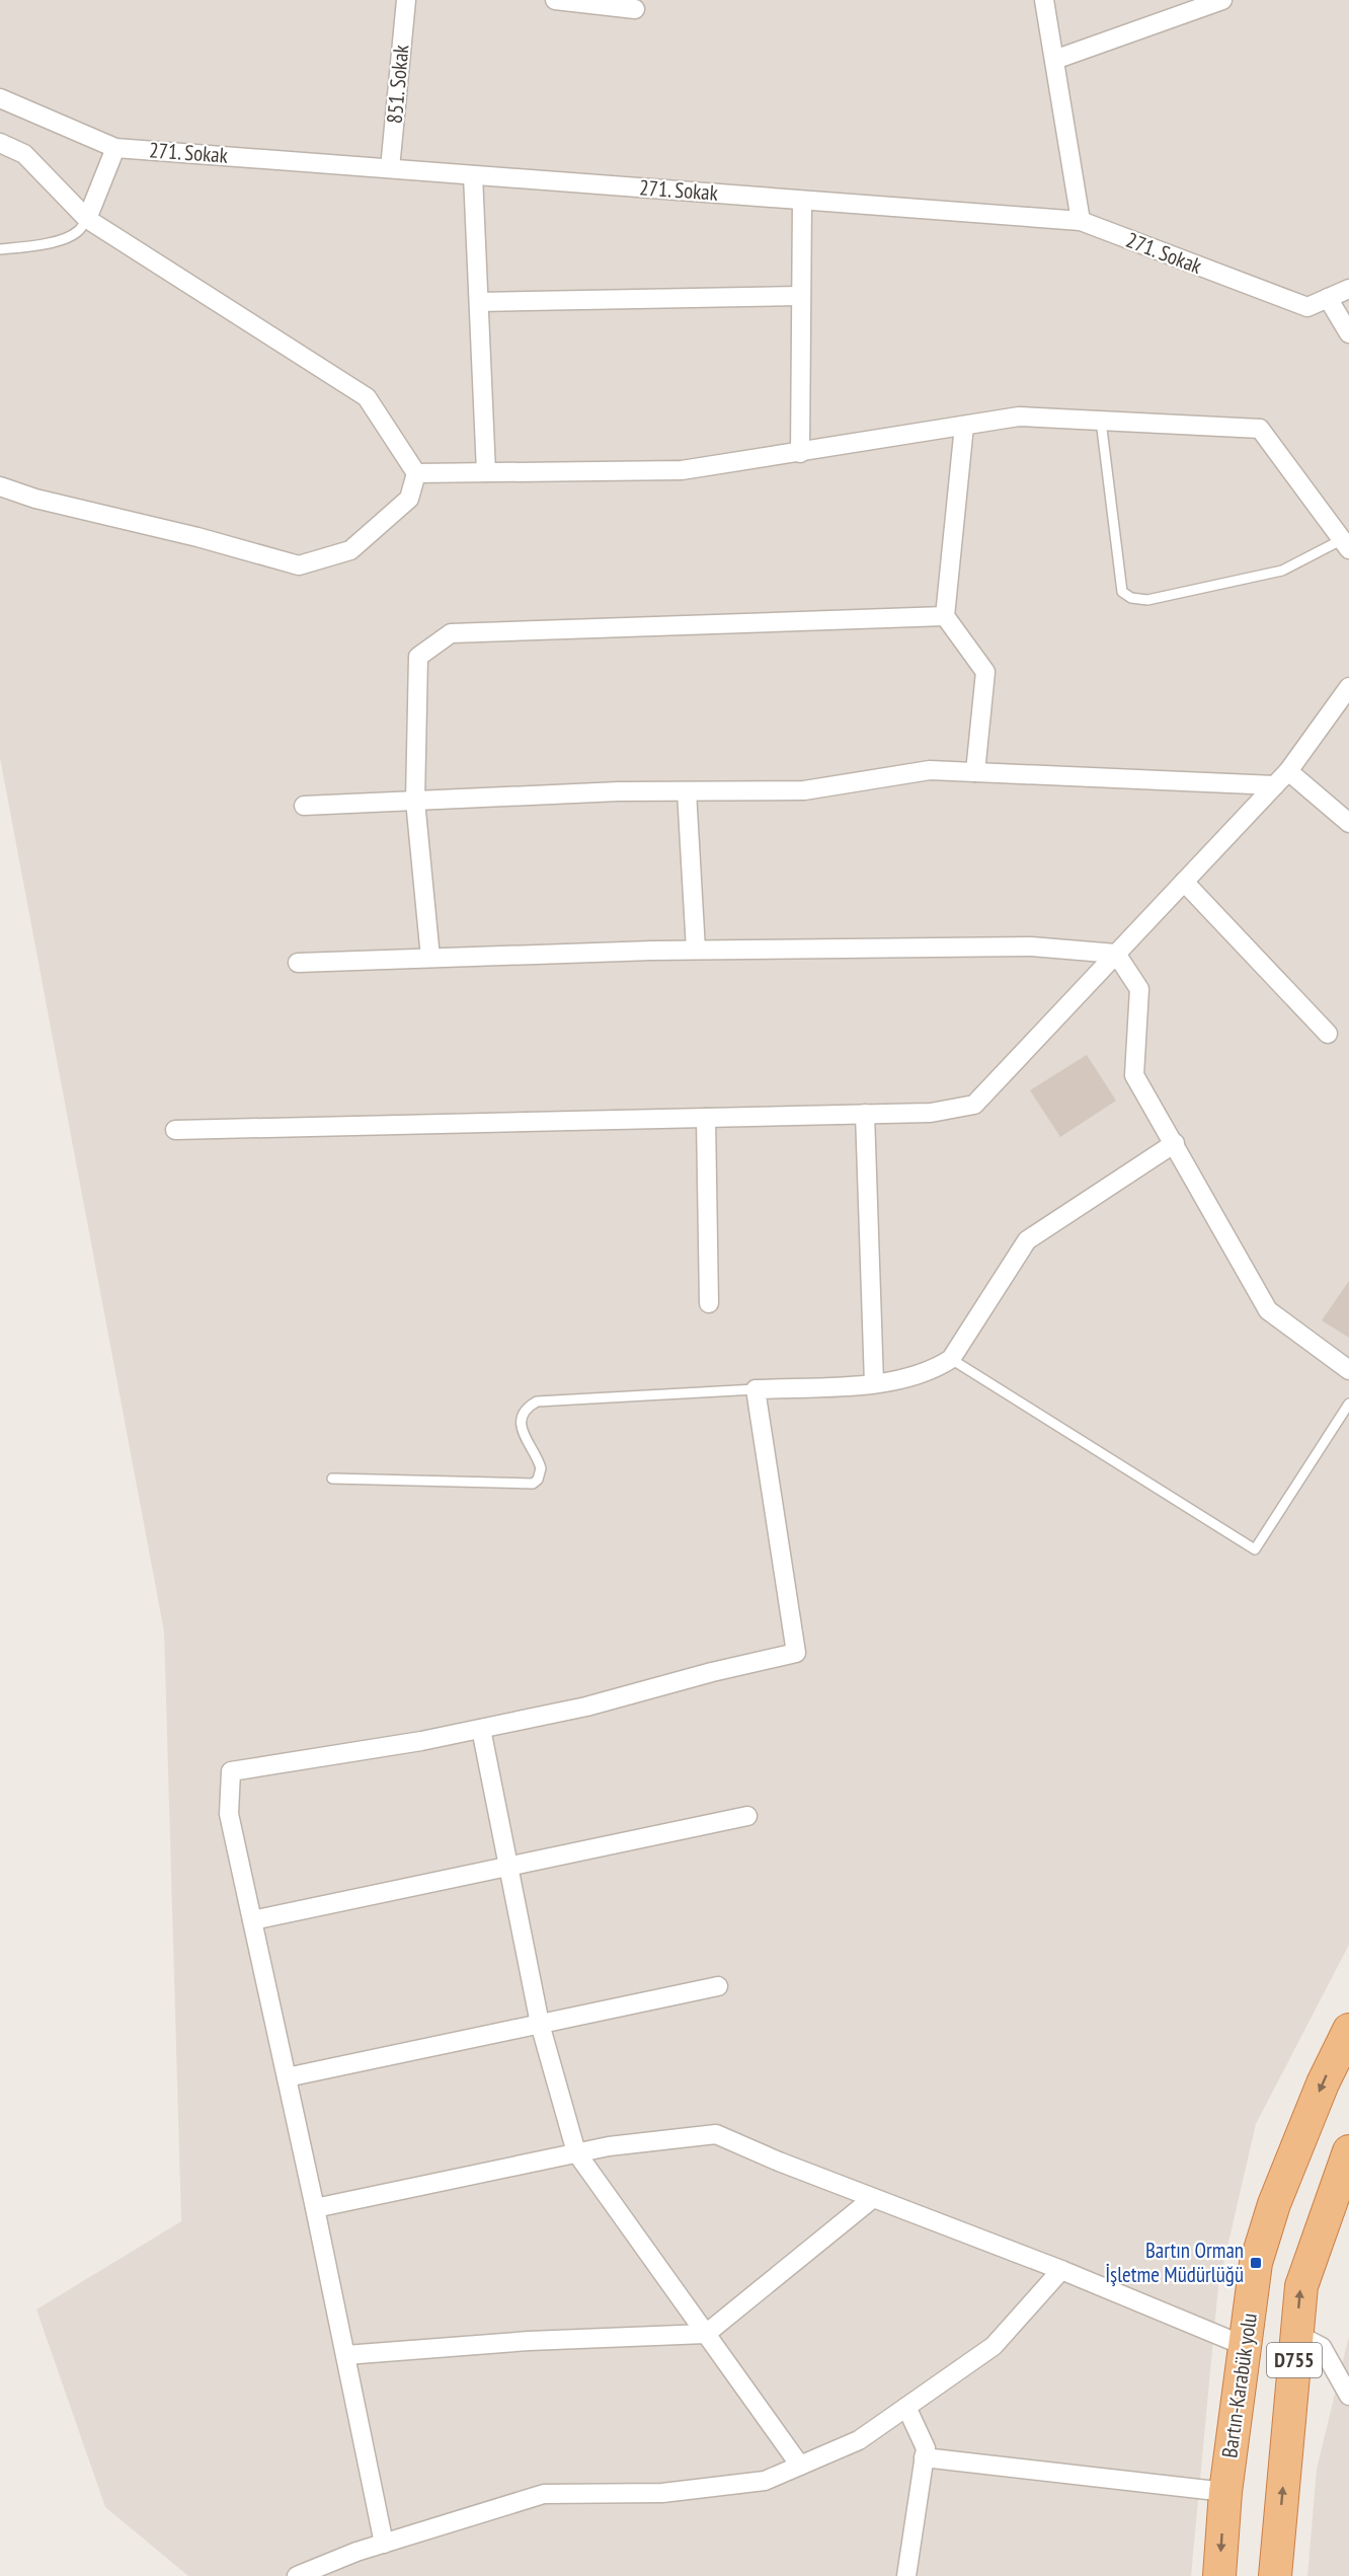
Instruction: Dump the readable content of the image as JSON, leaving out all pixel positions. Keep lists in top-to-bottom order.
{
  "streets": {
    "highway": ["D755", "Bartın-Karabük yolu"],
    "street": ["851. Sokak", "271. Sokak"]
  },
  "crossings": [
    ["851. Sokak", "271. Sokak"]
  ],
  "places": {
    "transit": ["Bartın Orman İşletme Müdürlüğü"]
  }
}
